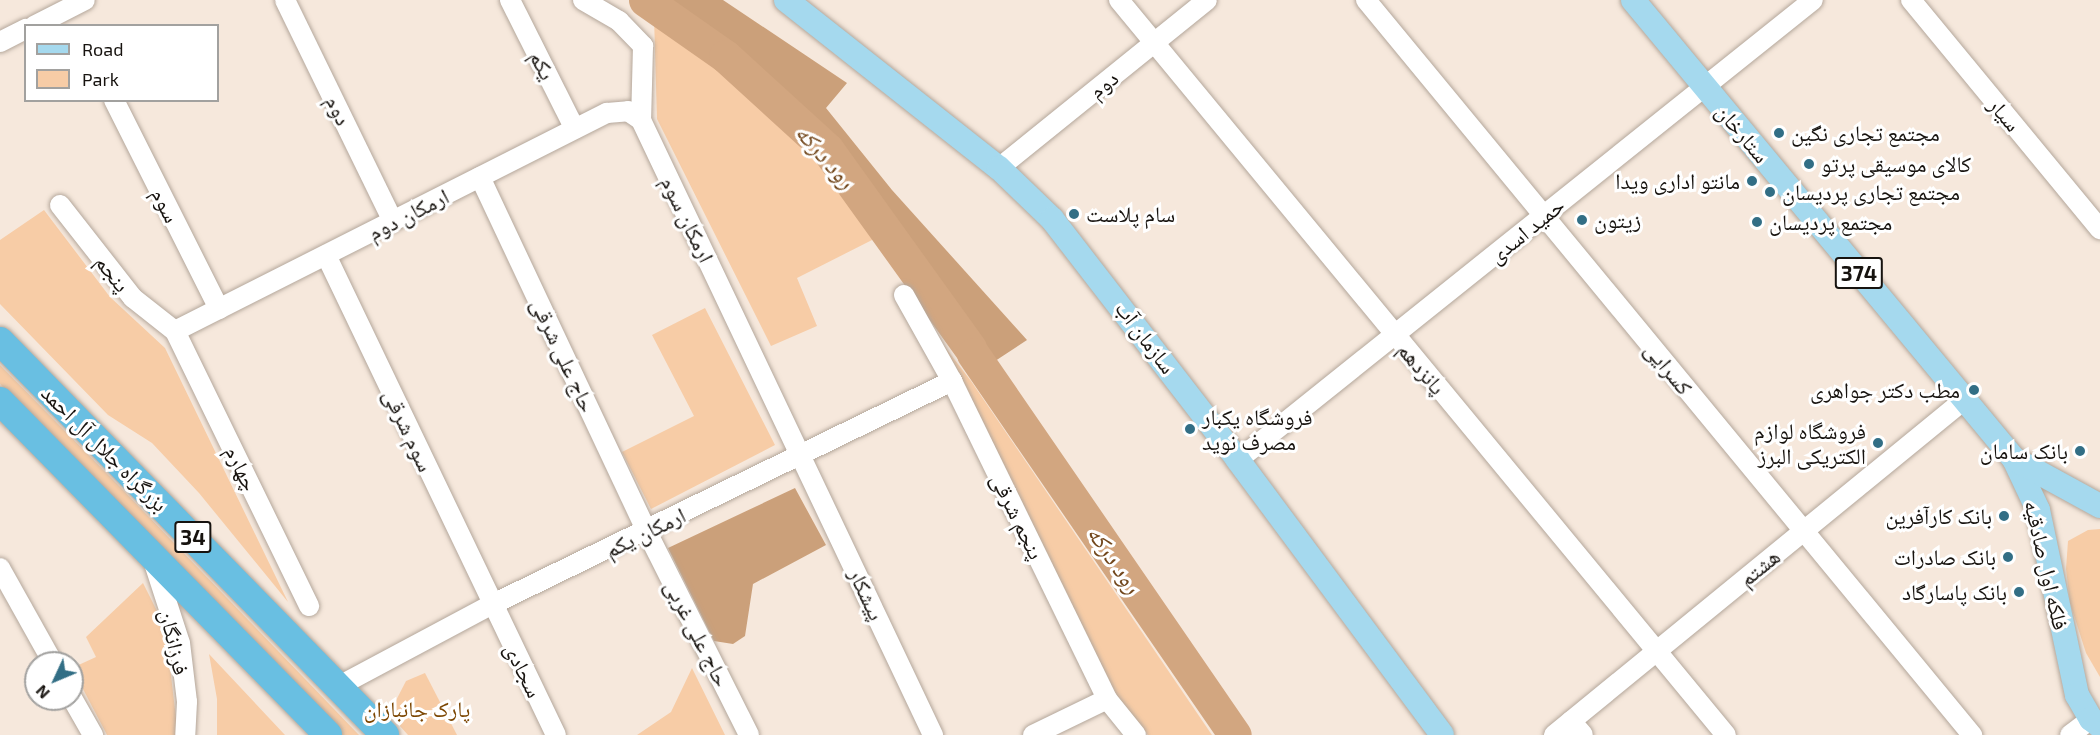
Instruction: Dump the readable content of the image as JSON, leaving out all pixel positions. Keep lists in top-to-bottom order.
{
  "streets": {
    "highway": ["بزرگراه جلال آل احمد", "34"],
    "main road": [
      "ستارخان",
      "374",
      "سازمان آب",
      "فلکه اول صادقیه"
    ],
    "street": [
      "یکم",
      "دوم",
      "سیار",
      "سوم",
      "ارمکان دوم",
      "ارمکان سوم",
      "حمید اسدی",
      "پنجم",
      "حاج علی شرقی",
      "پانزدهم",
      "کسرایی",
      "سوم شرقی",
      "چهارم",
      "پنجم شرقی",
      "ارمکان یکم",
      "هشتم",
      "پیشکار",
      "حاج علی غربی",
      "فرزانگان",
      "سجادی"
    ]
  },
  "crossings": [
    ["یکم", "ارمکان دوم"],
    ["دوم", "ارمکان دوم"],
    ["دوم", "سازمان آب"],
    ["دوم", "پانزدهم"],
    ["ستارخان", "حمید اسدی"],
    ["ستارخان", "فلکه اول صادقیه"],
    ["ستارخان", "هشتم"],
    ["سوم", "ارمکان دوم"],
    ["ارمکان دوم", "ارمکان سوم"],
    ["ارمکان دوم", "پنجم"],
    ["ارمکان دوم", "حاج علی شرقی"],
    ["ارمکان دوم", "سوم شرقی"],
    ["ارمکان دوم", "چهارم"],
    ["ارمکان سوم", "ارمکان یکم"],
    ["ارمکان سوم", "پیشکار"],
    ["حمید اسدی", "سازمان آب"],
    ["حمید اسدی", "پانزدهم"],
    ["حمید اسدی", "کسرایی"],
    ["پنجم", "چهارم"],
    ["حاج علی شرقی", "ارمکان یکم"],
    ["حاج علی شرقی", "حاج علی غربی"],
    ["پانزدهم", "هشتم"],
    ["کسرایی", "هشتم"],
    ["سوم شرقی", "ارمکان یکم"],
    ["سوم شرقی", "سجادی"],
    ["بزرگراه جلال آل احمد", "ارمکان یکم"],
    ["بزرگراه جلال آل احمد", "فرزانگان"],
    ["پنجم شرقی", "ارمکان یکم"],
    ["ارمکان یکم", "پیشکار"],
    ["ارمکان یکم", "حاج علی غربی"],
    ["ارمکان یکم", "سجادی"]
  ],
  "water": ["رود درکه"],
  "parks": ["پارک جانبازان"],
  "places": [
    "مجتمع تجاری نگین",
    "کالای موسیقی پرتو",
    "مانتو اداری ویدا",
    "مجتمع تجاری پردیسان",
    "سام پلاست",
    "زیتون",
    "مجتمع پردیسان",
    "مطب دکتر جواهری",
    "فروشگاه یکبار مصرف نوید",
    "فروشگاه لوازم الکتریکی البرز",
    "بانک سامان",
    "بانک کارآفرین",
    "بانک صادرات",
    "بانک پاسارگاد"
  ],
  "legend": ["Road", "Park"],
  "north": "bottom left"
}
